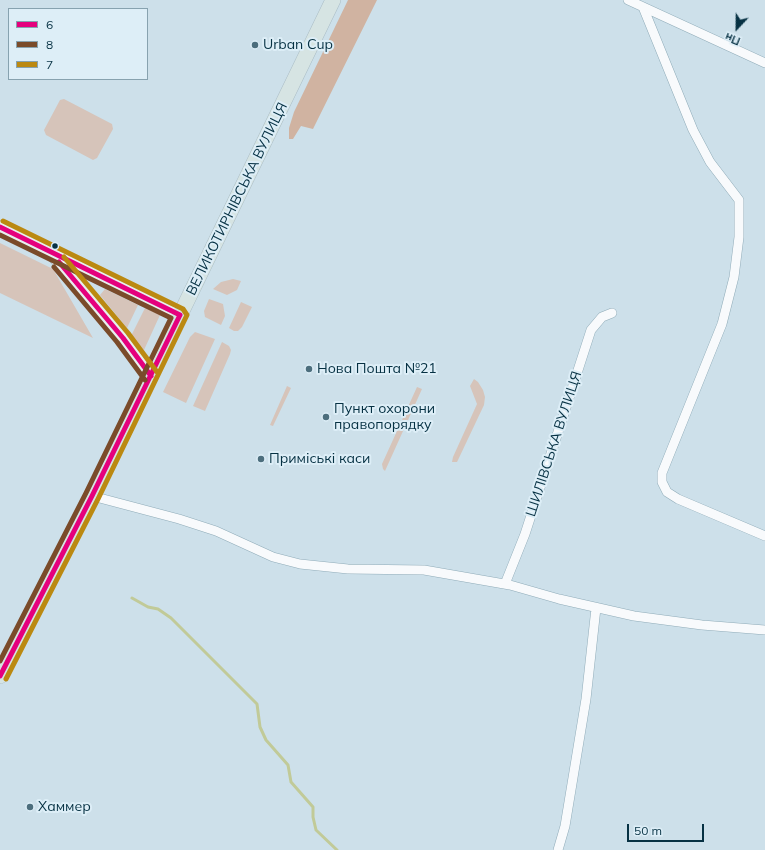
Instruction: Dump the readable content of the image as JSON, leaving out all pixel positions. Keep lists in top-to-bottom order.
{
  "streets": {
    "main road": ["ВЕЛИКОТИРНІВСЬКА ВУЛИЦЯ"],
    "street": ["ШИЛІВСЬКА ВУЛИЦЯ"]
  },
  "places": [
    "Urban Cup",
    "Нова Пошта №21",
    "Пункт охорони правопорядку",
    "Приміські каси",
    "Хаммер"
  ],
  "lines": ["transit line 7", "transit line 6", "transit line 8"],
  "legend": ["6", "8", "7"],
  "scale_bar": "50 m",
  "north": "bottom"
}
